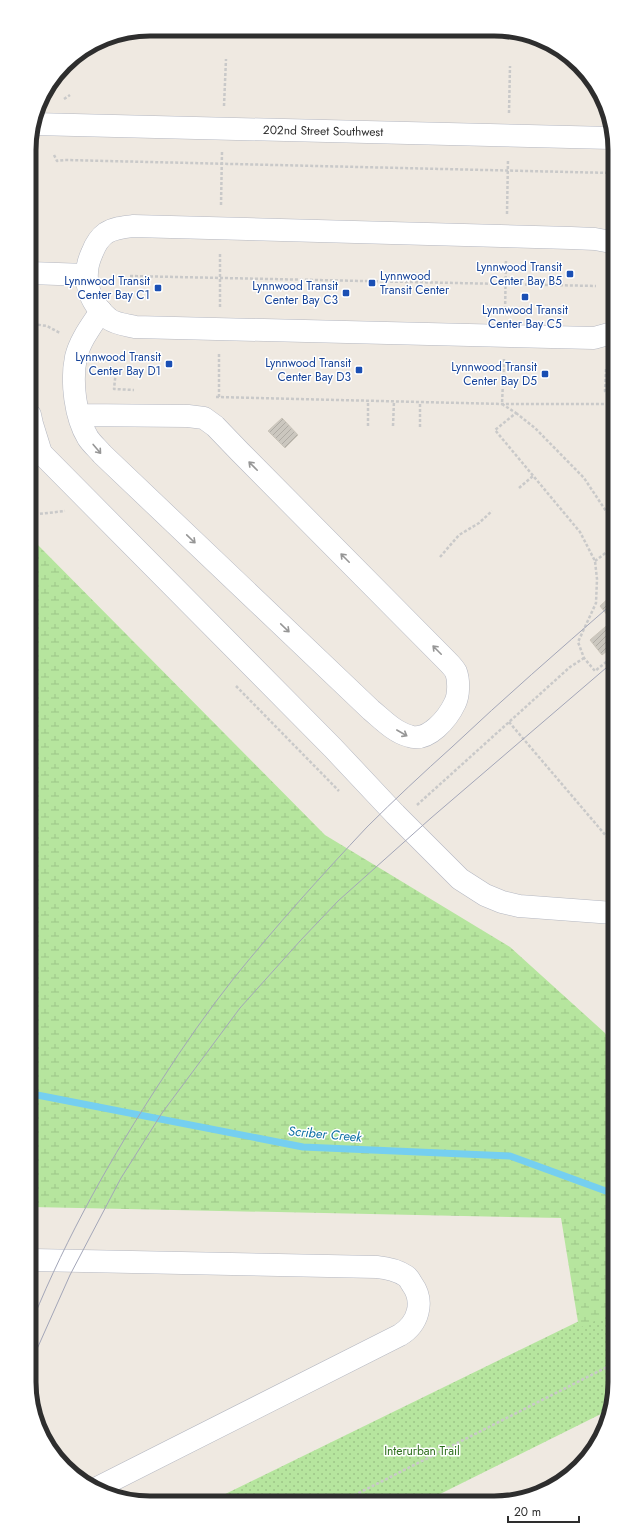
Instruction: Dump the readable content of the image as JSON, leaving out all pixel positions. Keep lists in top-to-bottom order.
{
  "streets": {
    "street": ["202nd Street Southwest"]
  },
  "water": ["Scriber Creek"],
  "parks": ["Interurban Trail"],
  "places": {
    "transit": [
      "Lynnwood Transit Center Bay B5",
      "Lynnwood Transit Center",
      "Lynnwood Transit Center Bay C1",
      "Lynnwood Transit Center Bay C3",
      "Lynnwood Transit Center Bay C5",
      "Lynnwood Transit Center Bay D1",
      "Lynnwood Transit Center Bay D3",
      "Lynnwood Transit Center Bay D5"
    ]
  },
  "scale_bar": "20 m"
}
